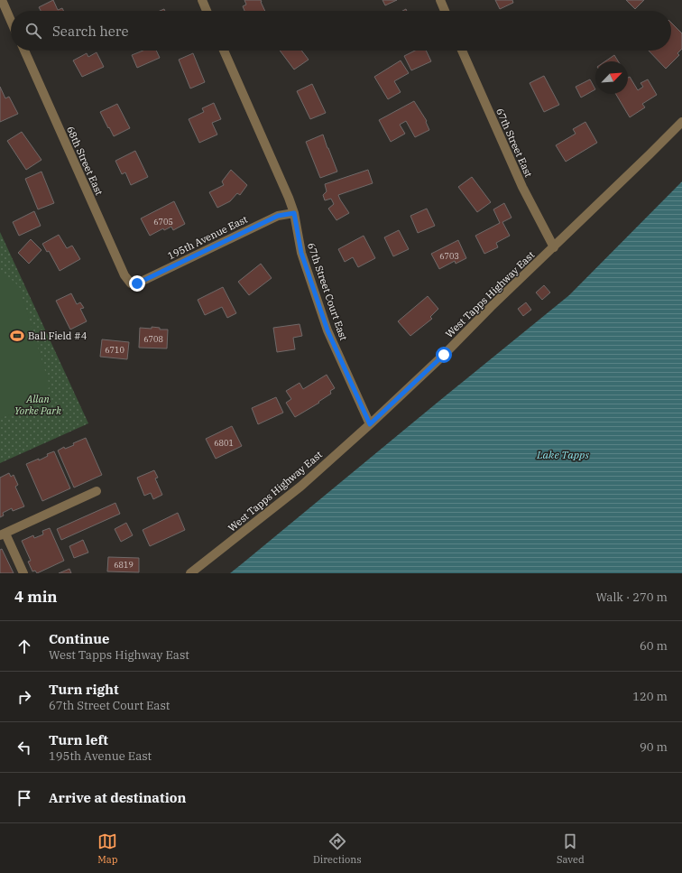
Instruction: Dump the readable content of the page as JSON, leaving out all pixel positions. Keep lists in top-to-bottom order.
{
  "streets": {
    "street": [
      "67th Street East",
      "68th Street East",
      "195th Avenue East",
      "67th Street Court East",
      "West Tapps Highway East"
    ]
  },
  "crossings": [
    ["67th Street East", "West Tapps Highway East"],
    ["68th Street East", "195th Avenue East"],
    ["195th Avenue East", "67th Street Court East"],
    ["67th Street Court East", "West Tapps Highway East"]
  ],
  "water": ["Lake Tapps"],
  "parks": ["Allan Yorke Park"],
  "places": {
    "sports": ["Ball Field #4"]
  },
  "house_numbers": [
    "6705",
    "6703",
    "6708",
    "6710",
    "6801",
    "6819"
  ],
  "north": "top right",
  "page": {
    "search": "Search here",
    "heading": ["4 min", "Walk · 270 m"],
    "list": [
      ["Continue", "West Tapps Highway East", "60 m"],
      ["Turn right", "67th Street Court East", "120 m"],
      ["Turn left", "195th Avenue East", "90 m"],
      "Arrive at destination"
    ],
    "nav": ["Map", "Directions", "Saved"]
  }
}
